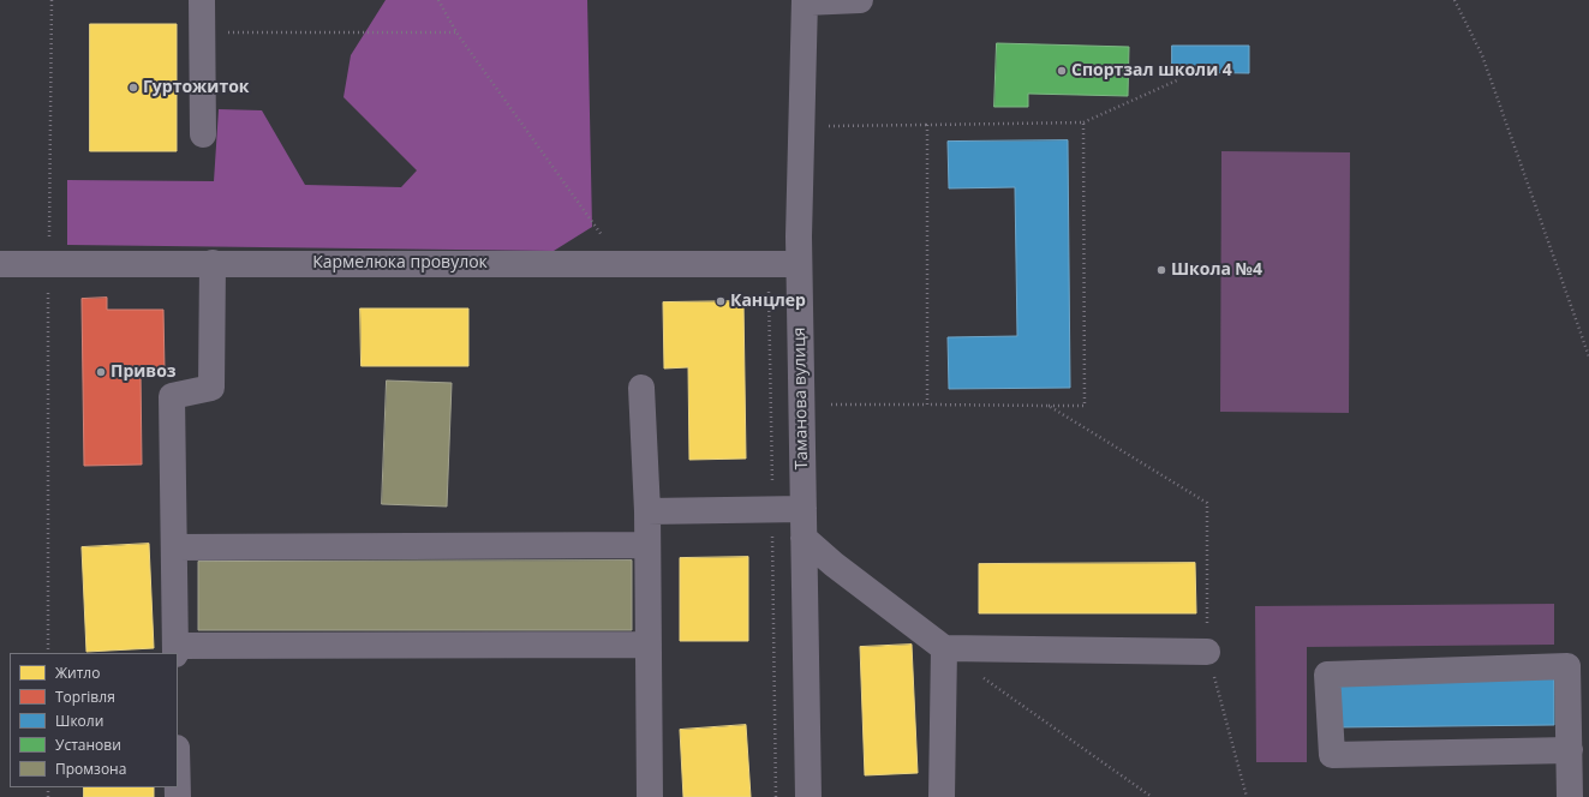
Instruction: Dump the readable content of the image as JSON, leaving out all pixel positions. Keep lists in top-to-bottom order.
{
  "streets": {
    "street": ["Кармелюка провулок", "Таманова вулиця"]
  },
  "crossings": [
    ["Кармелюка провулок", "Таманова вулиця"]
  ],
  "places": [
    "Спортзал школи 4",
    "Гуртожиток",
    "Школа №4",
    "Канцлер",
    "Привоз"
  ],
  "legend": [
    "Житло",
    "Торгівля",
    "Школи",
    "Установи",
    "Промзона"
  ]
}
